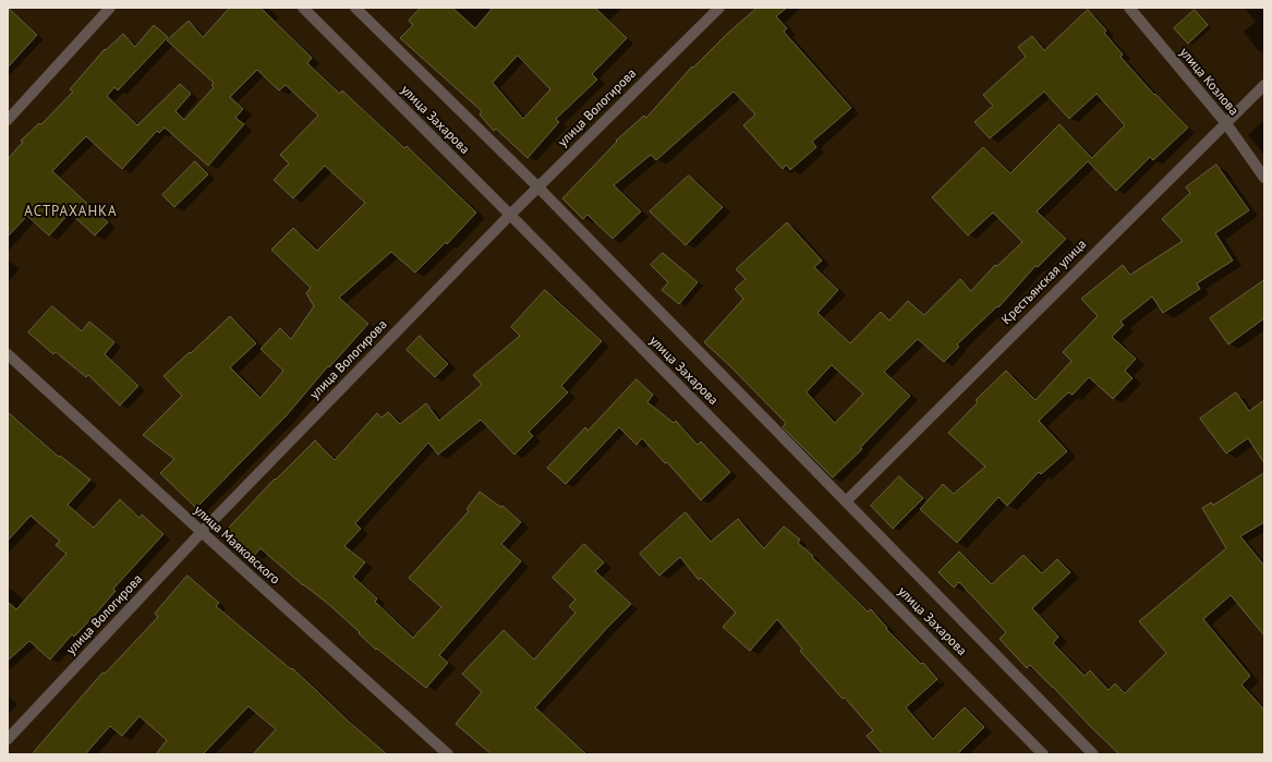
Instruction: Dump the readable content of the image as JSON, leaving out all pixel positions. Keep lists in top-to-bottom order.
{
  "streets": {
    "street": [
      "улица Козлова",
      "улица Вологирова",
      "улица Захарова",
      "Крестьянская улица",
      "улица Маяковского"
    ]
  },
  "crossings": [
    ["улица Козлова", "Крестьянская улица"],
    ["улица Вологирова", "улица Захарова"],
    ["улица Вологирова", "улица Маяковского"],
    ["улица Захарова", "Крестьянская улица"]
  ],
  "districts": ["АСТРАХАНКА"]
}
